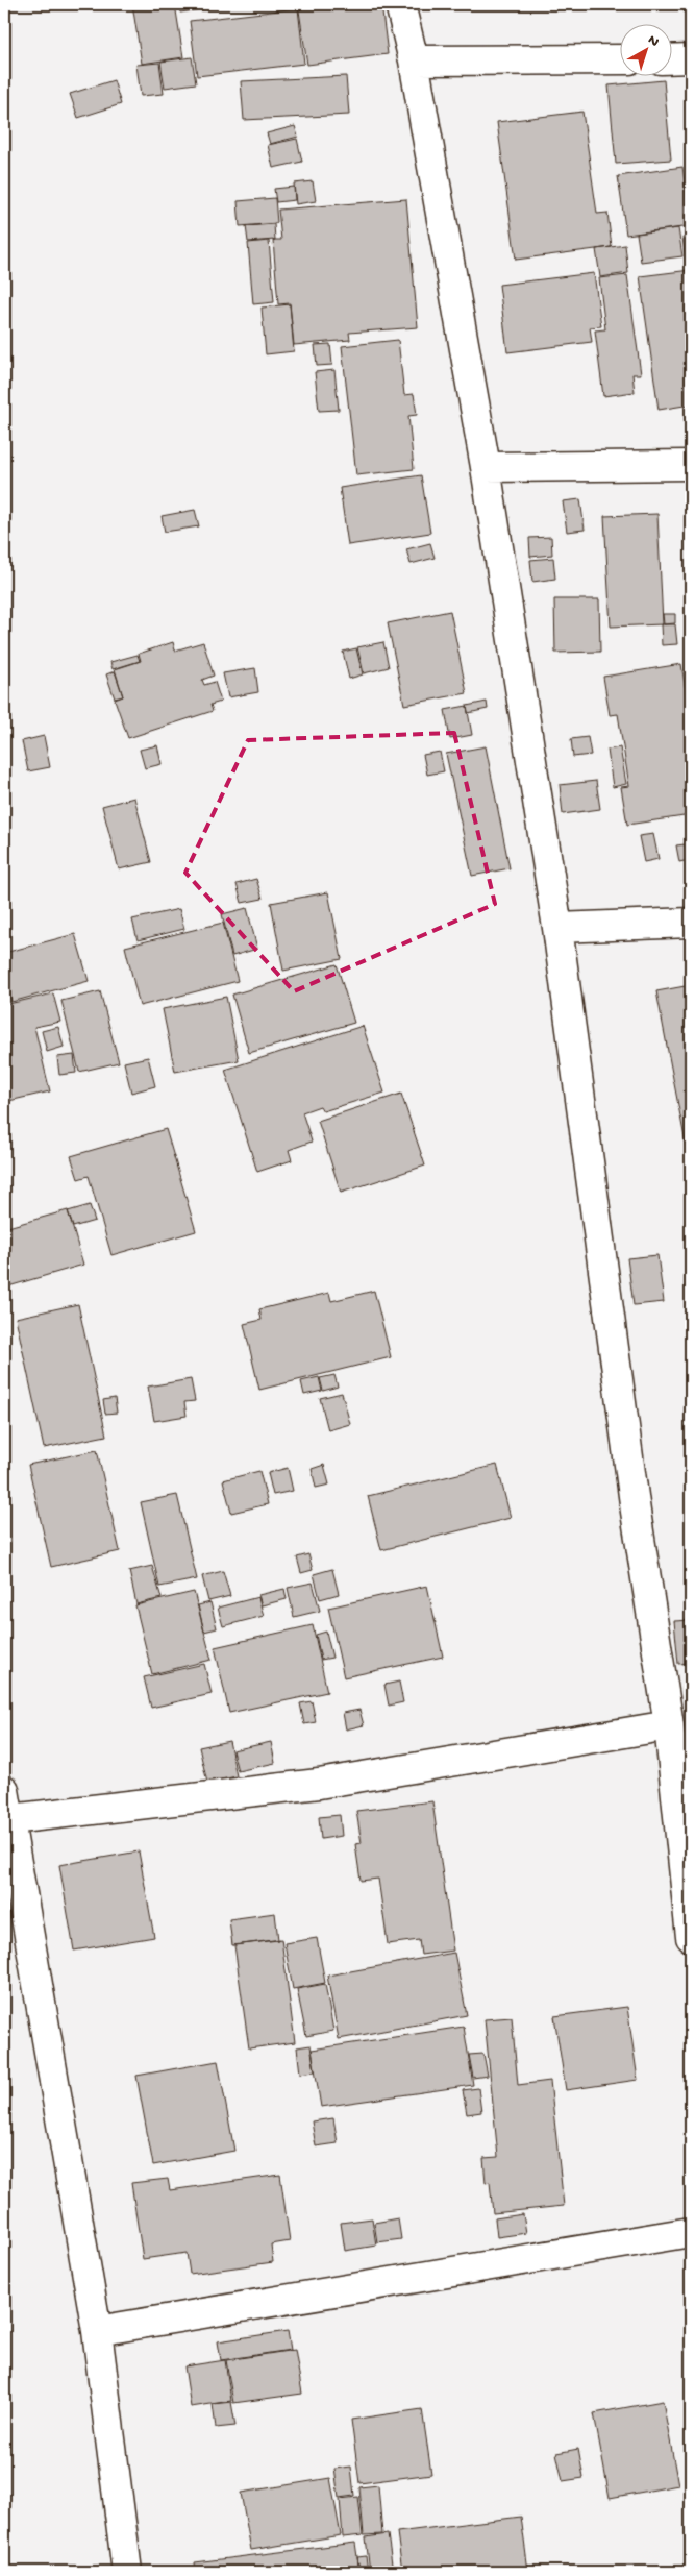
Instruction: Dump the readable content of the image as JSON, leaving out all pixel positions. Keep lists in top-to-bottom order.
{
  "north": "top right"
}
